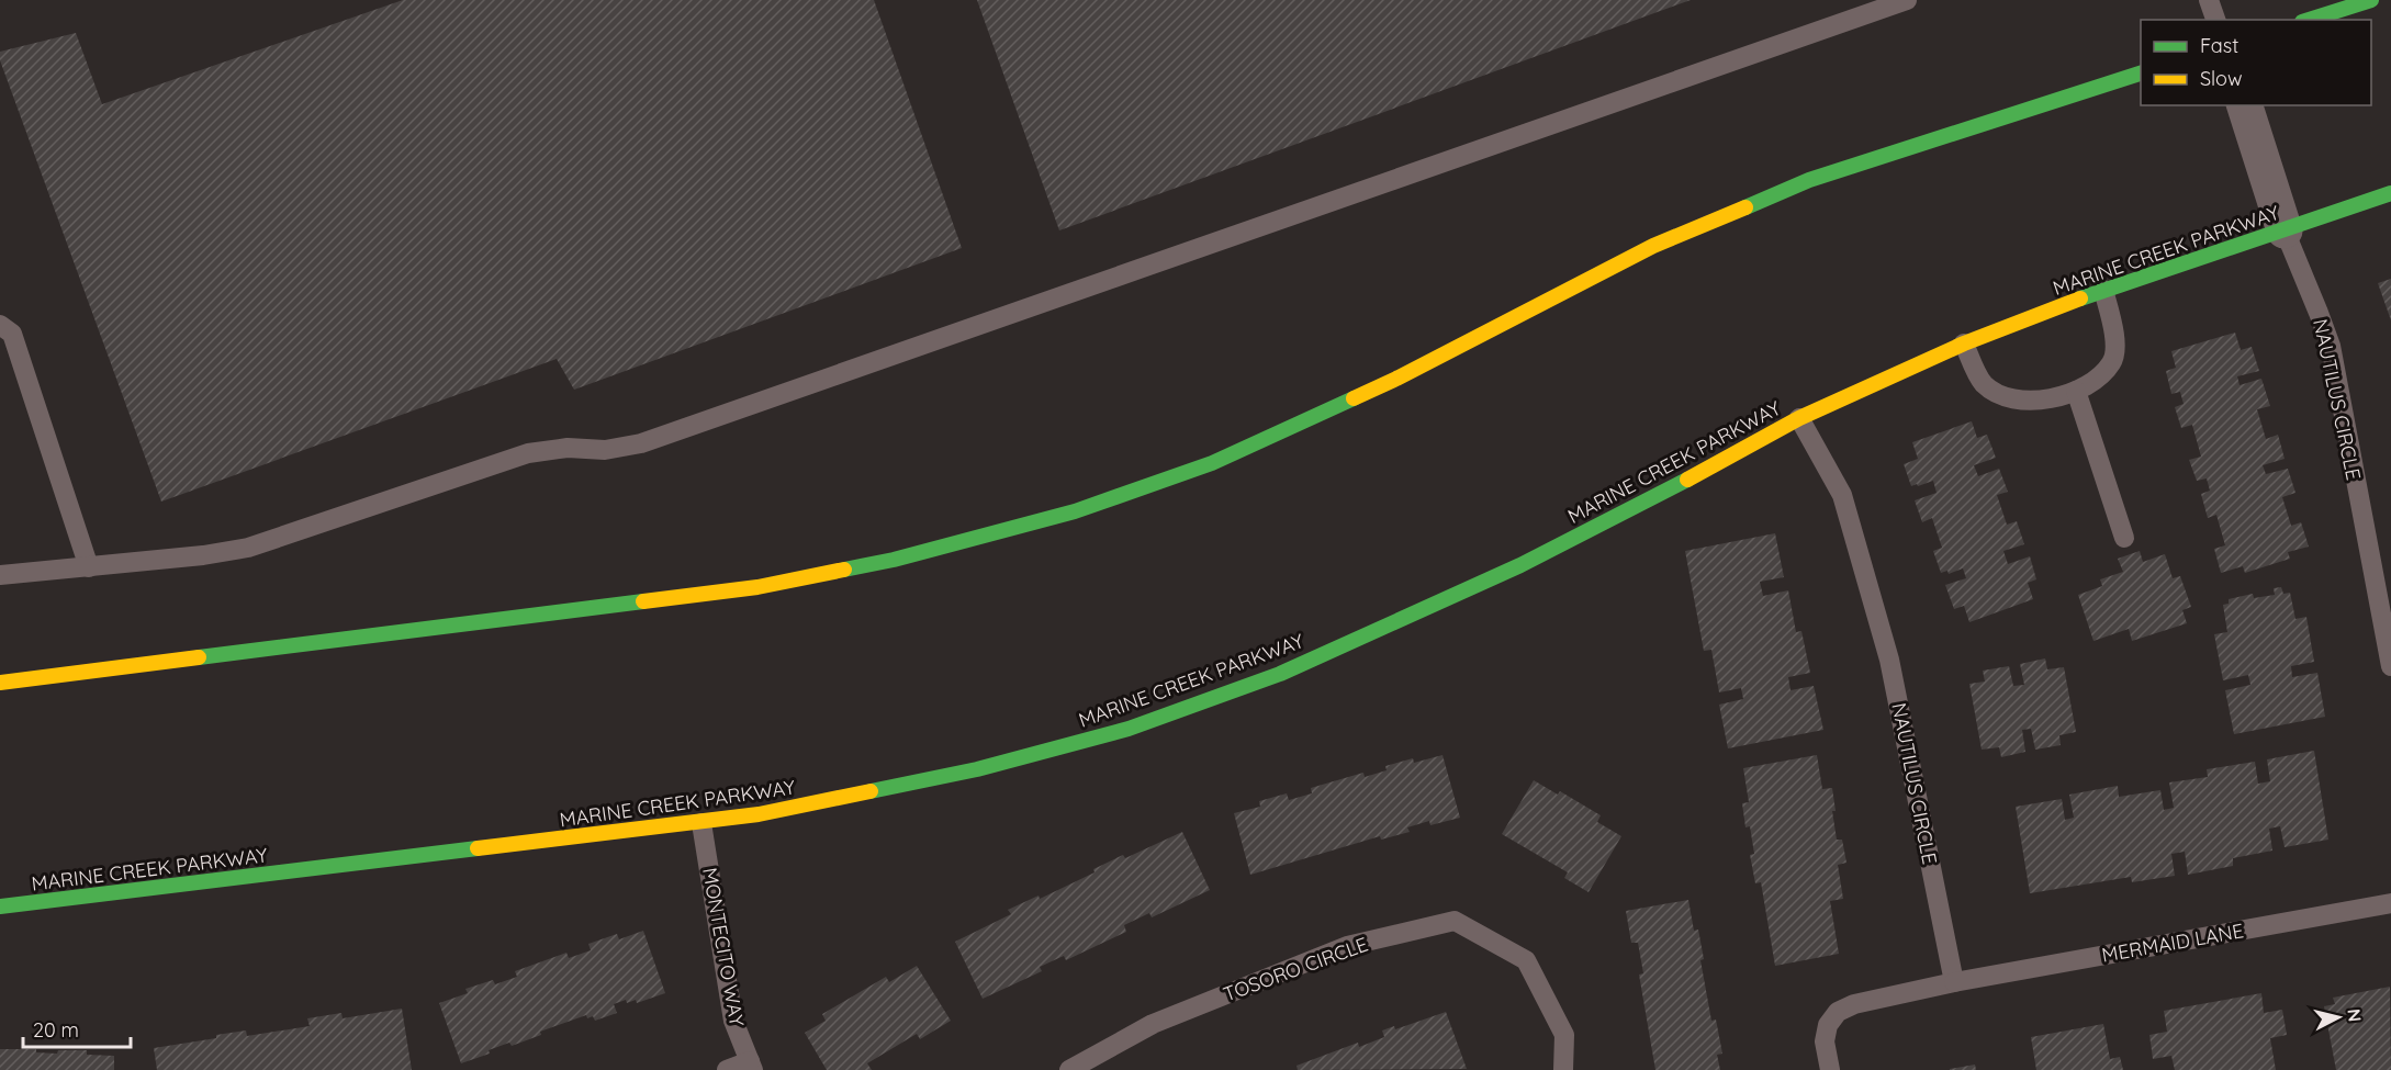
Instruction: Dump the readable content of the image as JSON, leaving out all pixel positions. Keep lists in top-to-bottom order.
{
  "streets": {
    "main road": ["MARINE CREEK PARKWAY"],
    "street": ["NAUTILUS CIRCLE"],
    "lane": ["MERMAID LANE", "MONTECITO WAY", "TOSORO CIRCLE"]
  },
  "crossings": [
    ["MARINE CREEK PARKWAY", "NAUTILUS CIRCLE"],
    ["MARINE CREEK PARKWAY", "MONTECITO WAY"],
    ["NAUTILUS CIRCLE", "MERMAID LANE"]
  ],
  "legend": ["Fast", "Slow"],
  "scale_bar": "20 m",
  "north": "right"
}
